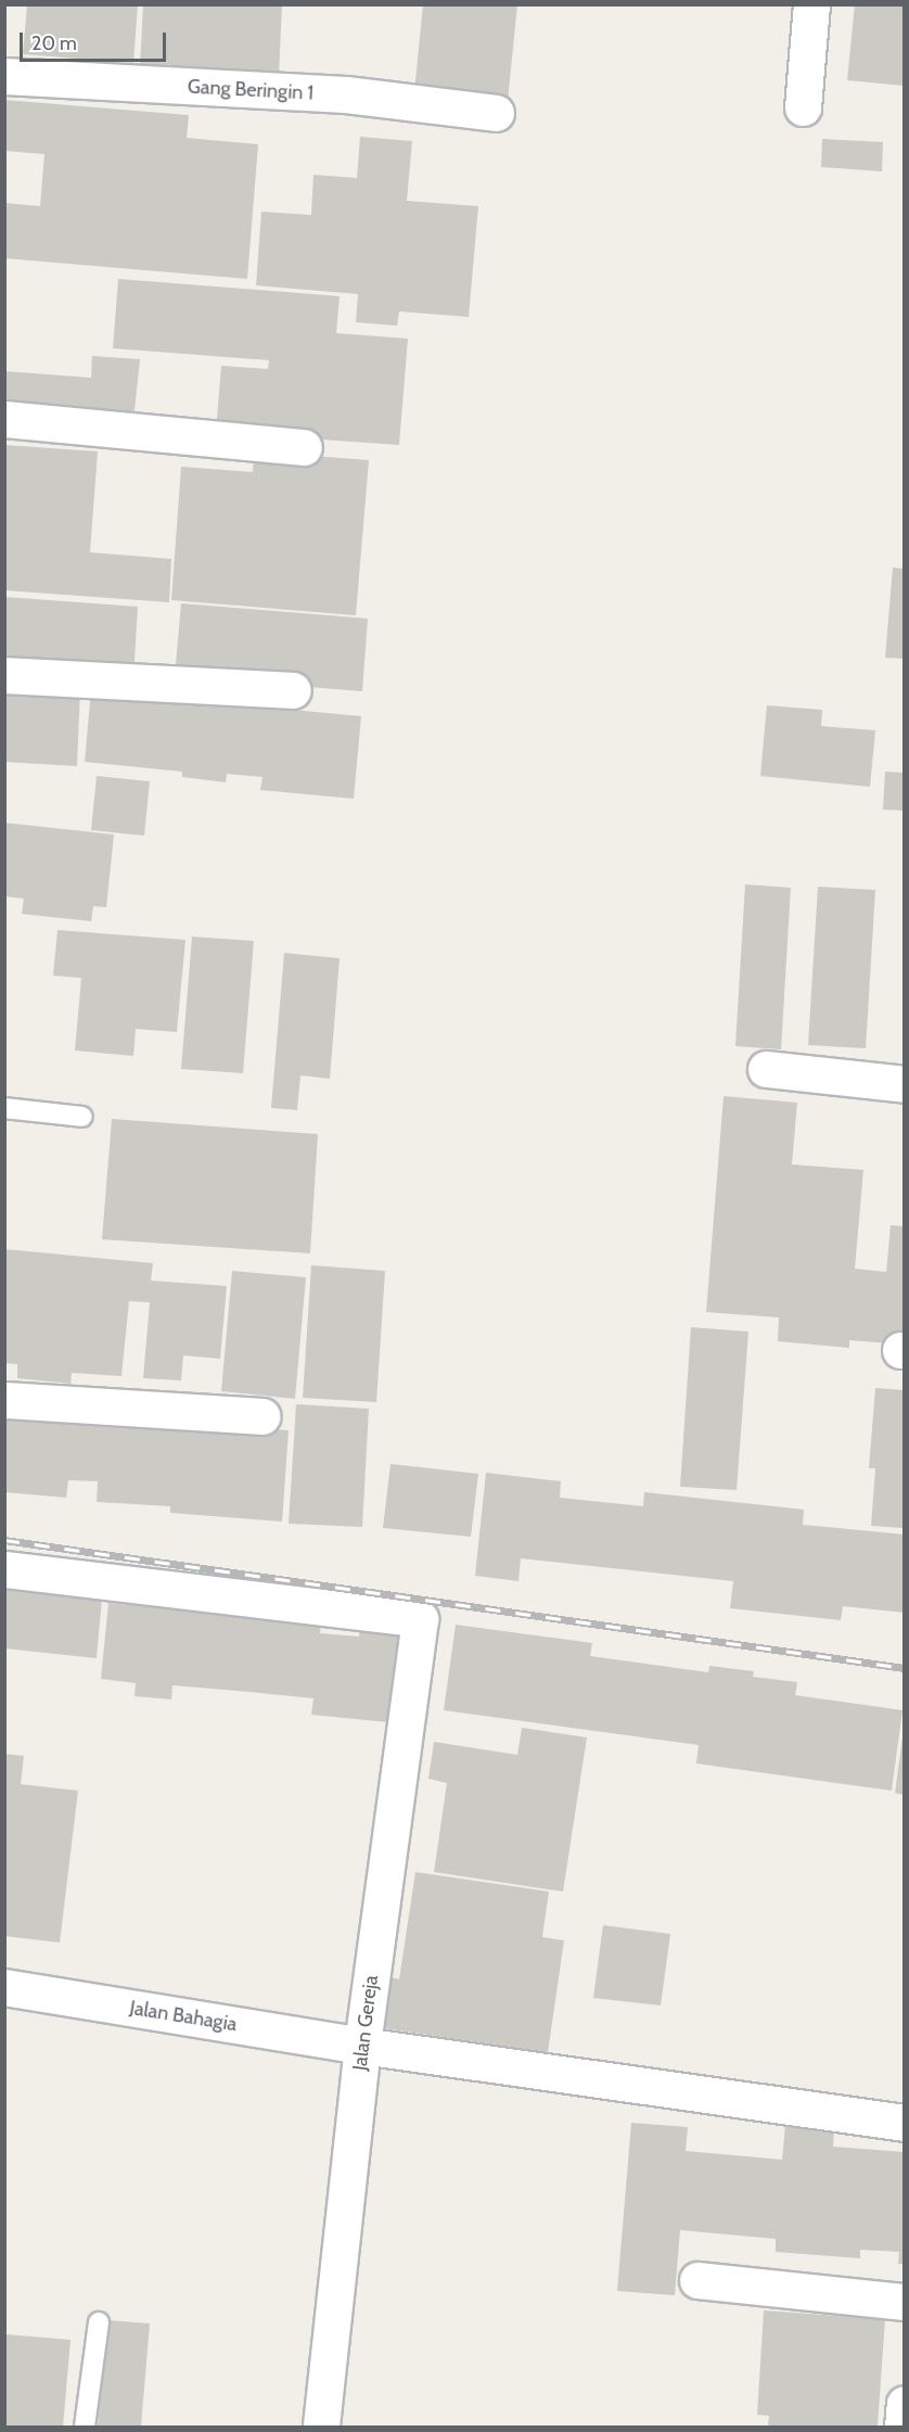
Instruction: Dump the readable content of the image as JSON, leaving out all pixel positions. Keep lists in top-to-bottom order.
{
  "streets": {
    "street": ["Gang Beringin 1", "Jalan Bahagia", "Jalan Gereja"]
  },
  "crossings": [
    ["Jalan Bahagia", "Jalan Gereja"]
  ],
  "scale_bar": "20 m"
}
